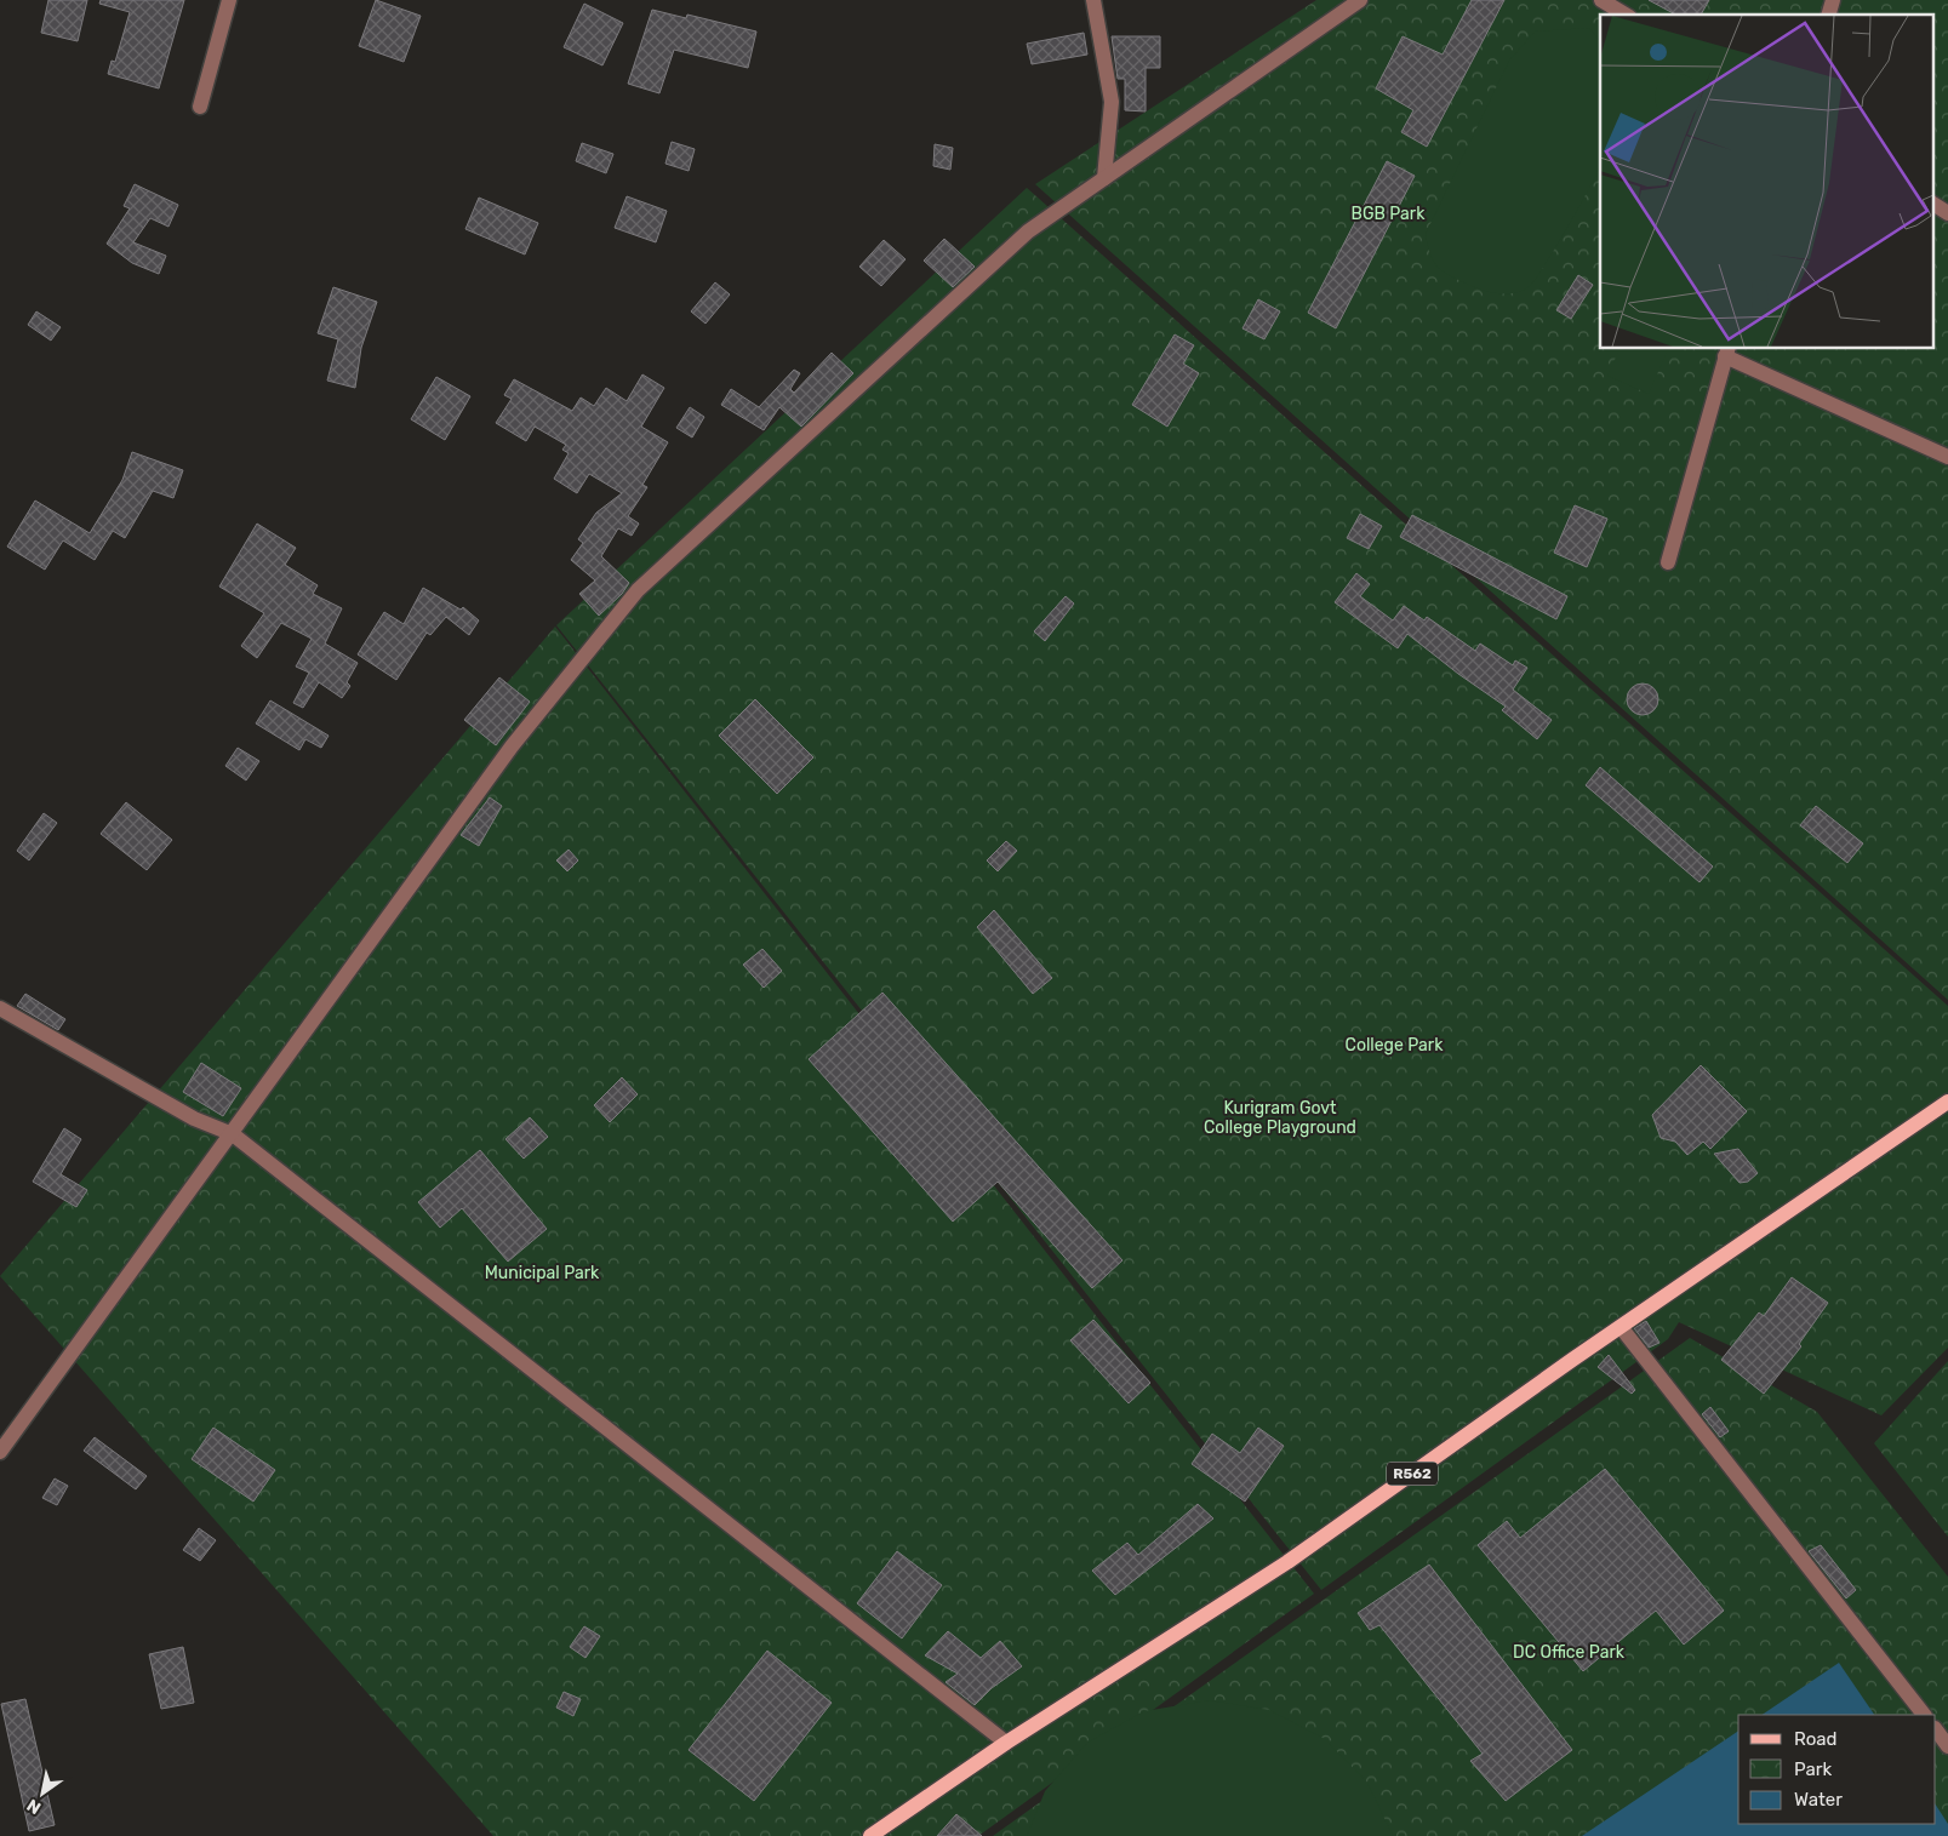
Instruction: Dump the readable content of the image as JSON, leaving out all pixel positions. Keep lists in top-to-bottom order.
{
  "streets": {
    "main road": ["R562"]
  },
  "parks": [
    "BGB Park",
    "College Park",
    "Kurigram Govt College Playground",
    "Municipal Park",
    "DC Office Park"
  ],
  "legend": ["Road", "Park", "Water"],
  "north": "bottom left"
}
